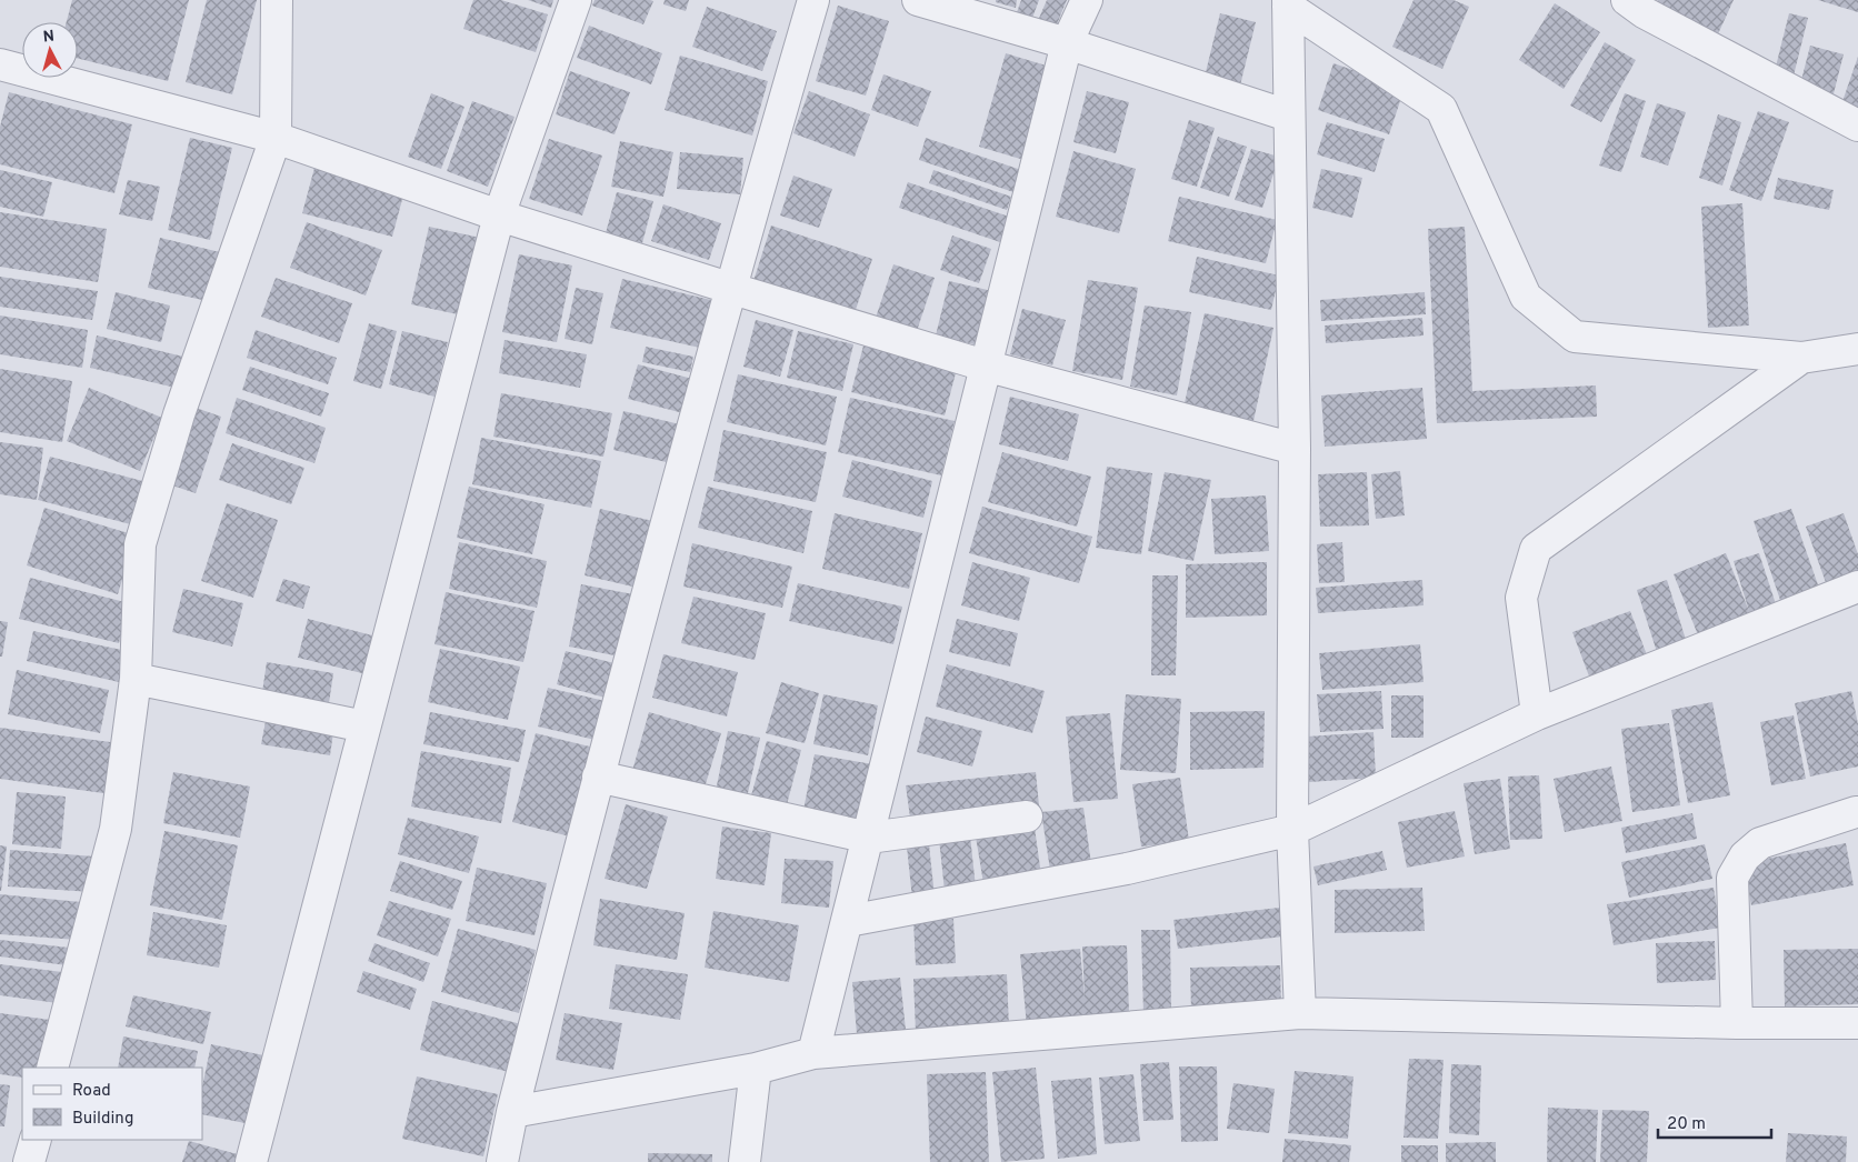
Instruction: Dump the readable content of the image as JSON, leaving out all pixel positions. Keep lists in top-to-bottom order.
{
  "legend": ["Road", "Building"],
  "scale_bar": "20 m",
  "north": "top"
}
